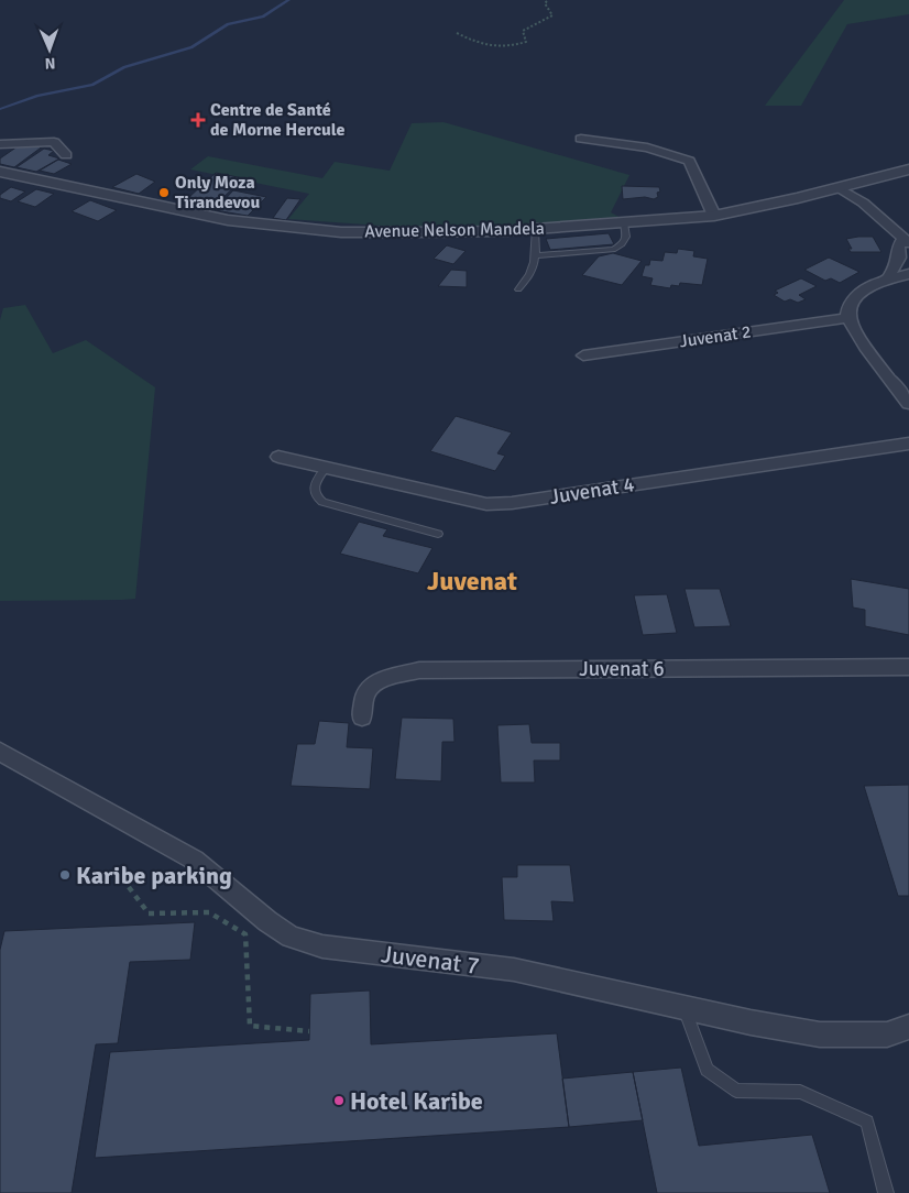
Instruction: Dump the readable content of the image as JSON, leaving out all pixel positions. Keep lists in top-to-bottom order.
{
  "streets": {
    "street": [
      "Avenue Nelson Mandela",
      "Juvenat 2",
      "Juvenat 4",
      "Juvenat 6",
      "Juvenat 7"
    ]
  },
  "districts": ["Juvenat"],
  "places": {
    "health": ["Centre de Santé de Morne Hercule"],
    "other": ["Only Moza Tirandevou", "Karibe parking", "Hotel Karibe"]
  },
  "north": "bottom"
}
